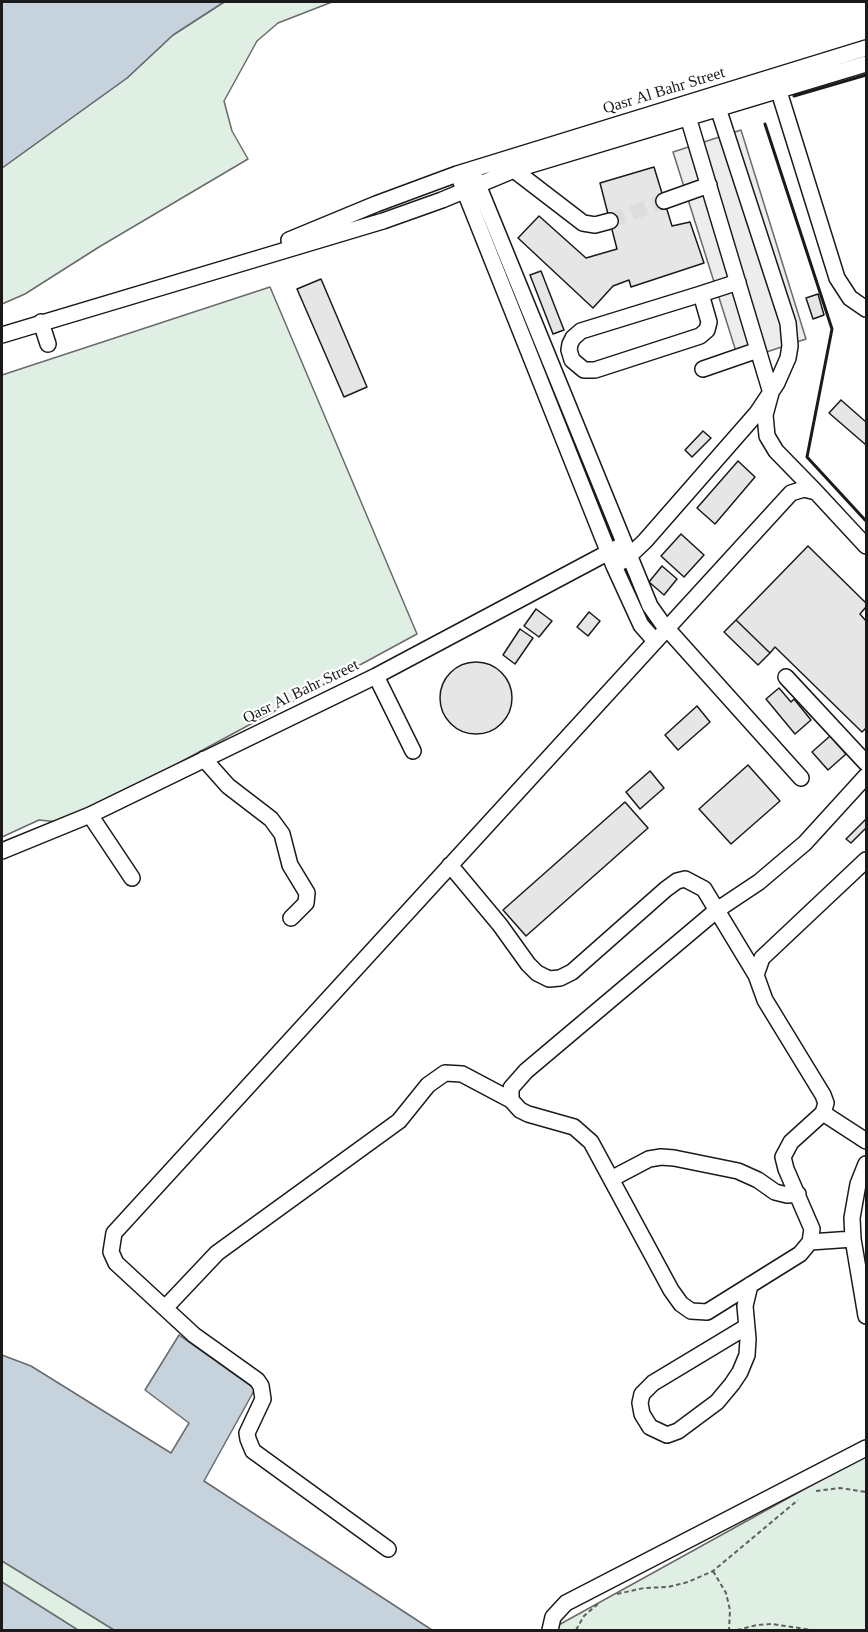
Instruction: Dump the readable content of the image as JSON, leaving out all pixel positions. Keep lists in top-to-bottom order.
{
  "streets": {
    "street": ["Qasr Al Bahr Street"]
  }
}
